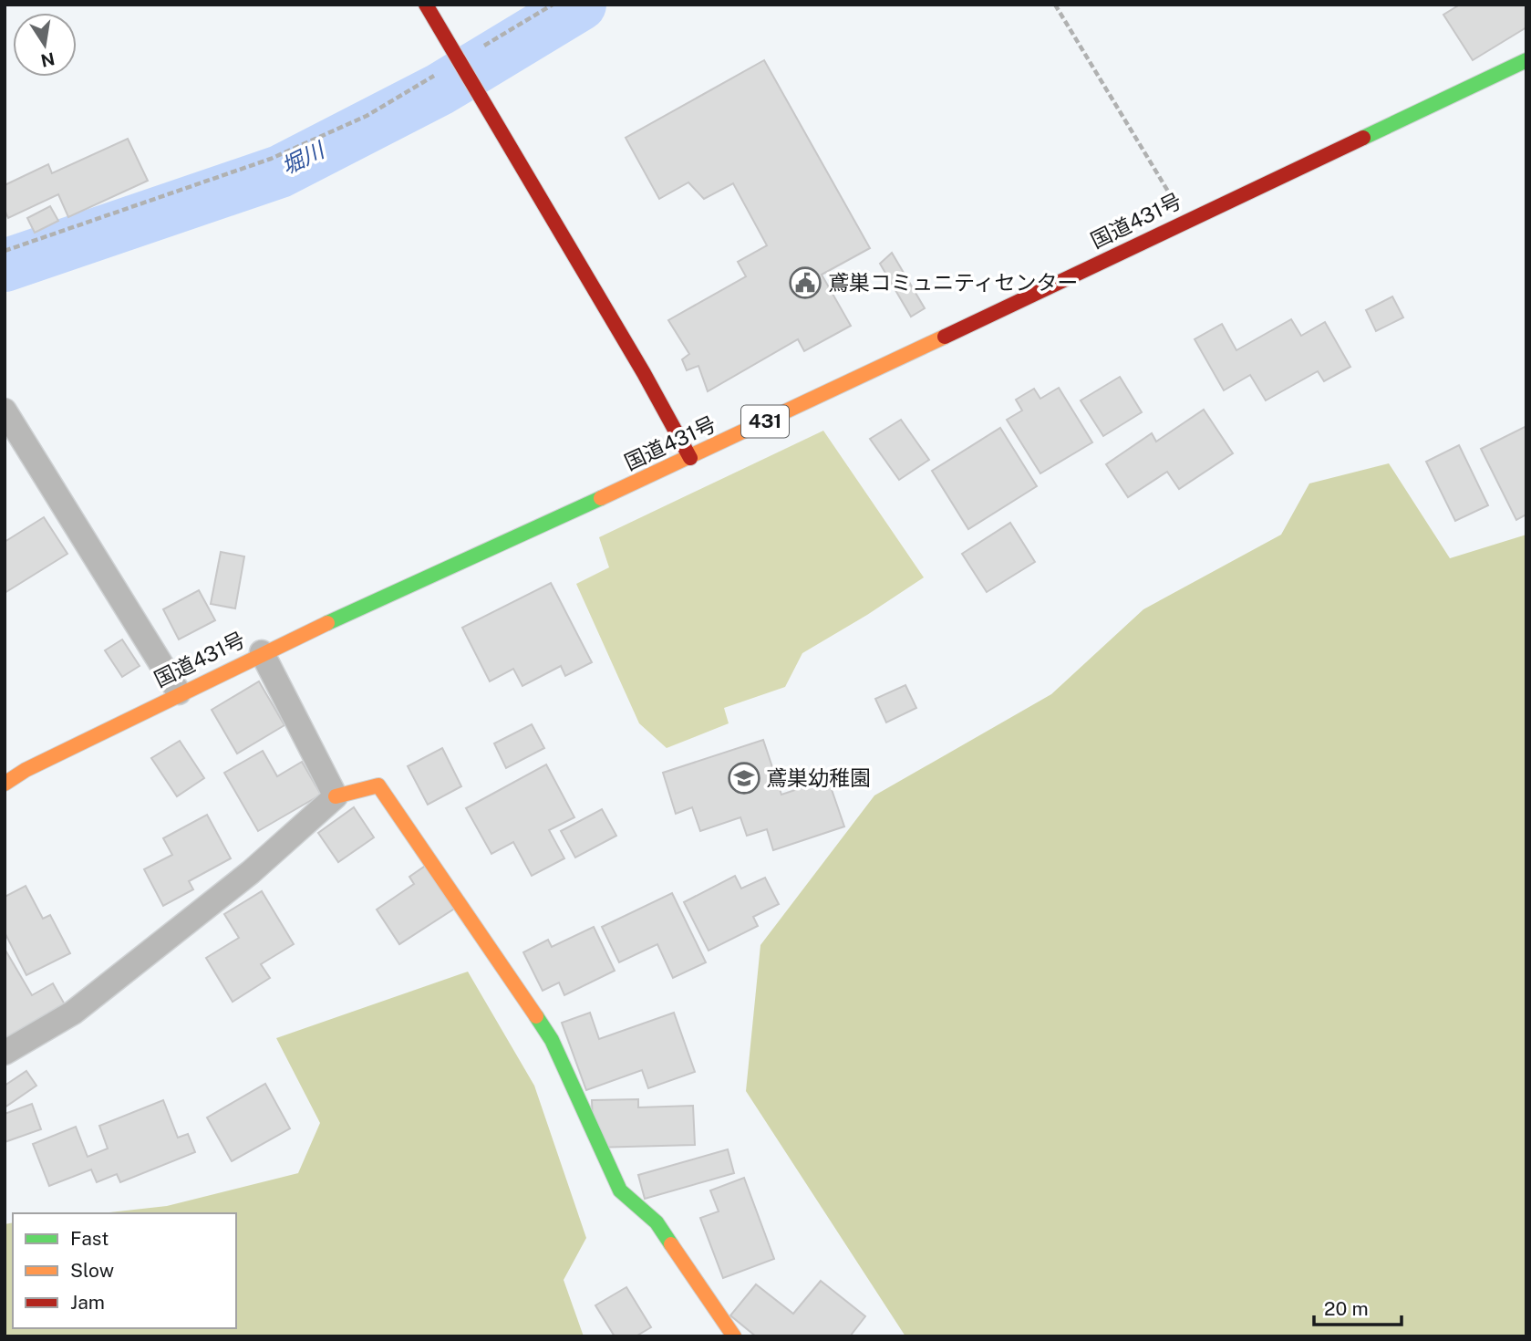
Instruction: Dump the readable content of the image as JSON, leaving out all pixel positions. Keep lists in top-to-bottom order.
{
  "streets": {
    "main road": ["国道431号", "431"]
  },
  "water": ["堀川"],
  "places": {
    "public building": ["鳶巣コミュニティセンター"],
    "school or university": ["鳶巣幼稚園"]
  },
  "legend": ["Fast", "Slow", "Jam"],
  "scale_bar": "20 m",
  "north": "bottom"
}
